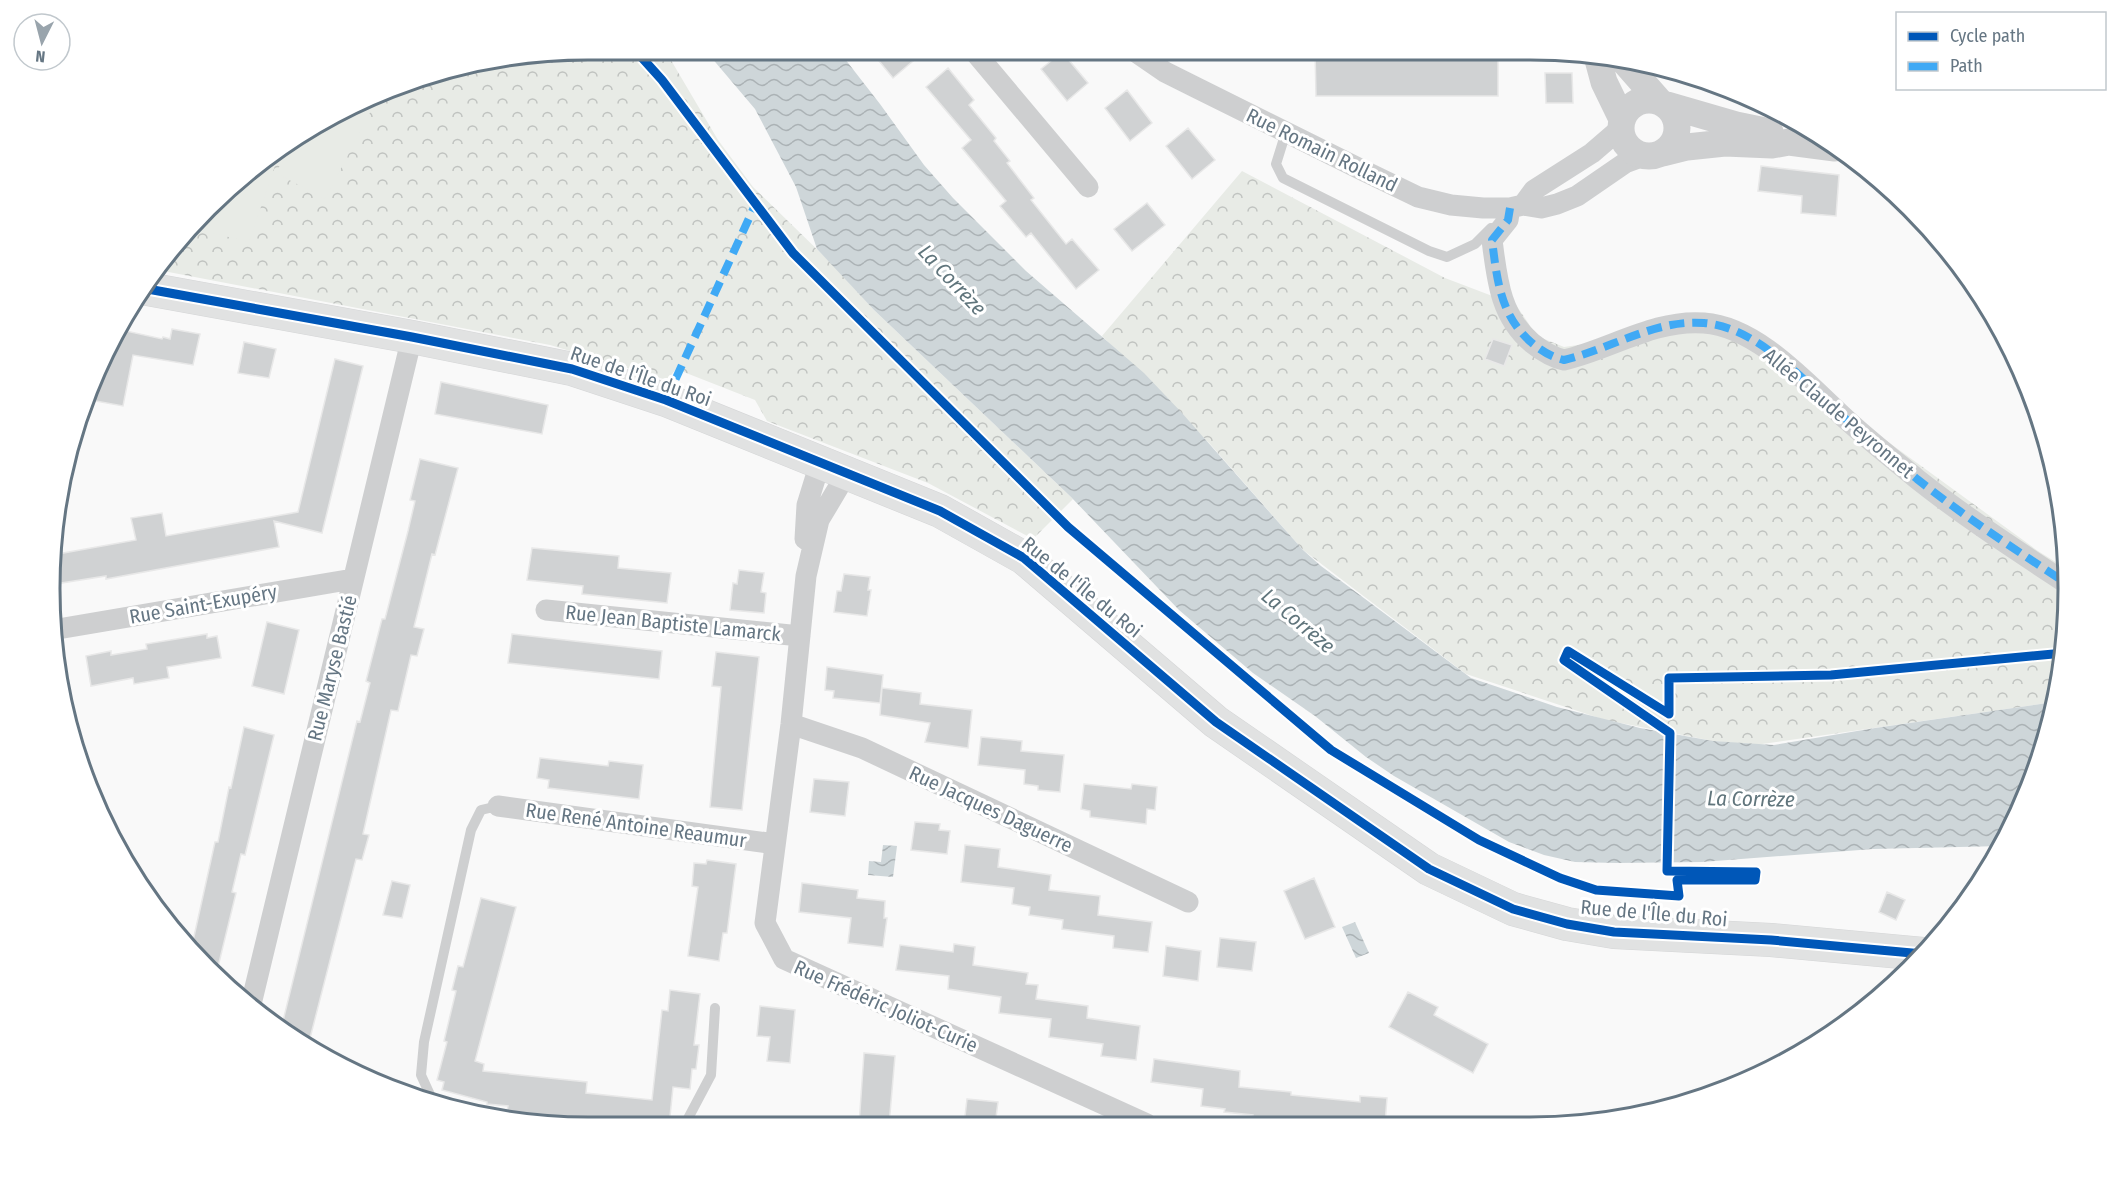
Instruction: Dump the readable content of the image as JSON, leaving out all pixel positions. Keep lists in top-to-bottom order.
{
  "streets": {
    "main road": ["Rue de l'Île du Roi"],
    "street": [
      "Rue Romain Rolland",
      "Allée Claude Peyronnet",
      "Rue Saint-Exupéry",
      "Rue Jean Baptiste Lamarck",
      "Rue Maryse Bastié",
      "Rue Jacques Daguerre",
      "Rue René Antoine Reaumur",
      "Rue Frédéric Joliot-Curie"
    ]
  },
  "crossings": [
    ["Rue Romain Rolland", "Allée Claude Peyronnet"],
    ["Rue de l'Île du Roi", "Rue Maryse Bastié"],
    ["Rue de l'Île du Roi", "Rue Frédéric Joliot-Curie"],
    ["Rue Saint-Exupéry", "Rue Maryse Bastié"],
    ["Rue Jean Baptiste Lamarck", "Rue Frédéric Joliot-Curie"],
    ["Rue Jacques Daguerre", "Rue Frédéric Joliot-Curie"],
    ["Rue René Antoine Reaumur", "Rue Frédéric Joliot-Curie"]
  ],
  "water": ["La Corrèze"],
  "legend": ["Cycle path", "Path"],
  "north": "bottom"
}
